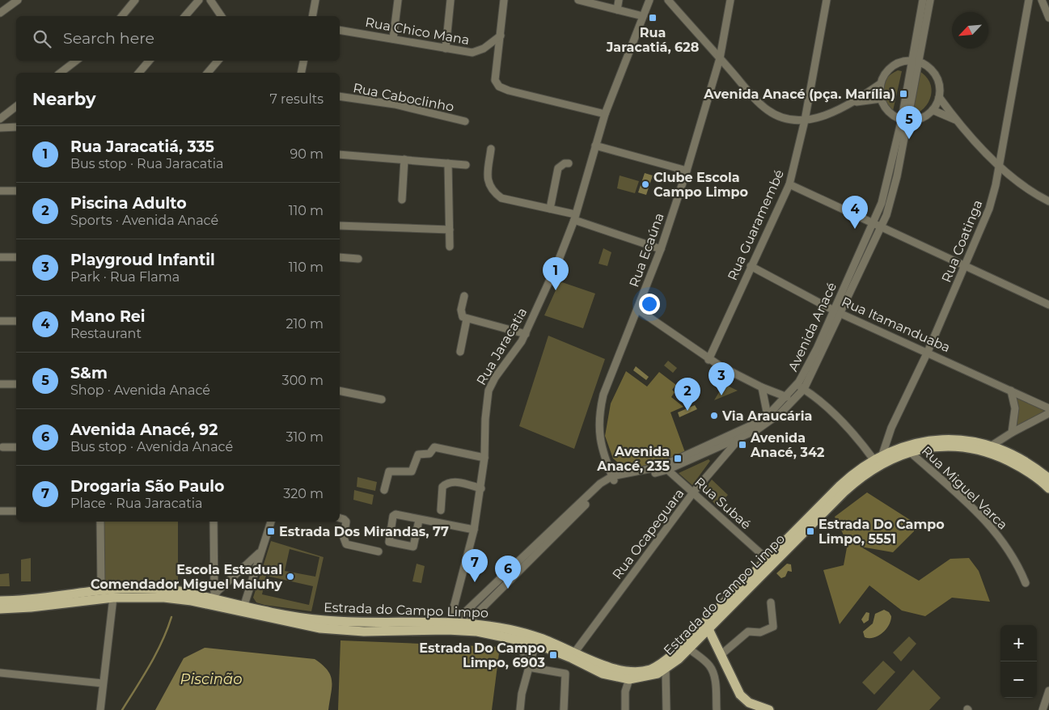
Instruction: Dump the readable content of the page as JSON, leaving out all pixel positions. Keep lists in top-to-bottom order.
{
  "streets": {
    "main road": ["Estrada do Campo Limpo"],
    "street": [
      "Rua Chico Mana",
      "Rua Caboclinho",
      "Rua Guaramembé",
      "Rua Coatinga",
      "Rua Ecaúna",
      "Rua Itamanduaba",
      "Avenida Anacé",
      "Rua Jaracatia",
      "Rua Miguel Varca",
      "Rua Subaé",
      "Rua Ocapeguara"
    ]
  },
  "crossings": [
    ["Rua Guaramembé", "Rua Itamanduaba"],
    ["Rua Coatinga", "Rua Itamanduaba"],
    ["Rua Coatinga", "Estrada do Campo Limpo"],
    ["Rua Ecaúna", "Avenida Anacé"],
    ["Rua Itamanduaba", "Avenida Anacé"],
    ["Avenida Anacé", "Rua Jaracatia"],
    ["Avenida Anacé", "Rua Subaé"],
    ["Avenida Anacé", "Rua Ocapeguara"],
    ["Avenida Anacé", "Estrada do Campo Limpo"],
    ["Rua Jaracatia", "Estrada do Campo Limpo"],
    ["Rua Miguel Varca", "Estrada do Campo Limpo"],
    ["Rua Subaé", "Rua Ocapeguara"],
    ["Rua Subaé", "Estrada do Campo Limpo"],
    ["Rua Ocapeguara", "Estrada do Campo Limpo"]
  ],
  "water": ["Piscinão"],
  "places": {
    "transit": [
      "Rua Jaracatiá, 628",
      "Avenida Anacé (pça. Marília)",
      "Avenida Anacé, 342",
      "Avenida Anacé, 235",
      "Estrada Dos Mirandas, 77",
      "Estrada Do Campo Limpo, 5551",
      "Estrada Do Campo Limpo, 6903"
    ],
    "other": ["Clube Escola Campo Limpo", "Via Araucária", "Escola Estadual Comendador Miguel Maluhy"]
  },
  "north": "bottom left",
  "page": {
    "search": "Search here",
    "heading": ["Nearby", "7 results"],
    "pins": [
      "5",
      "4",
      "1",
      "3",
      "2",
      "7",
      "6"
    ],
    "list": [
      {
        "mark": "1",
        "name": "Rua Jaracatiá, 335",
        "note": "Bus stop · Rua Jaracatia",
        "value": "90 m"
      },
      {
        "mark": "2",
        "name": "Piscina Adulto",
        "note": "Sports · Avenida Anacé",
        "value": "110 m"
      },
      {
        "mark": "3",
        "name": "Playgroud Infantil",
        "note": "Park · Rua Flama",
        "value": "110 m"
      },
      {
        "mark": "4",
        "name": "Mano Rei",
        "note": "Restaurant",
        "value": "210 m"
      },
      {
        "mark": "5",
        "name": "S&m",
        "note": "Shop · Avenida Anacé",
        "value": "300 m"
      },
      {
        "mark": "6",
        "name": "Avenida Anacé, 92",
        "note": "Bus stop · Avenida Anacé",
        "value": "310 m"
      },
      {
        "mark": "7",
        "name": "Drogaria São Paulo",
        "note": "Place · Rua Jaracatia",
        "value": "320 m"
      }
    ],
    "map_buttons": ["+", "−"]
  }
}
